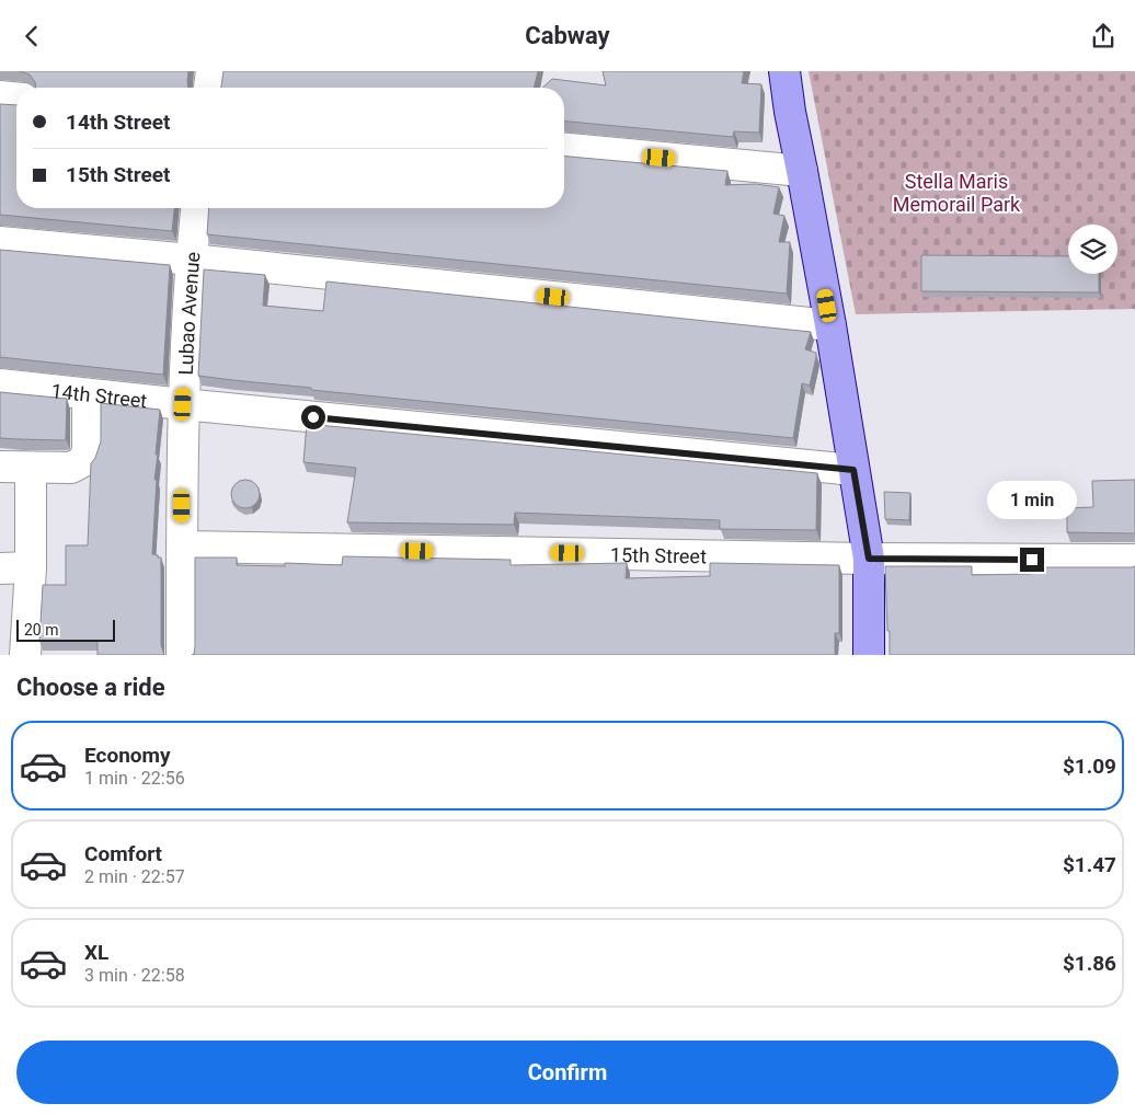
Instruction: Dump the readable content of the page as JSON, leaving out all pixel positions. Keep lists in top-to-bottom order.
{
  "streets": {
    "street": ["Lubao Avenue", "14th Street", "15th Street"]
  },
  "crossings": [
    ["Lubao Avenue", "14th Street"],
    ["Lubao Avenue", "15th Street"]
  ],
  "parks": ["Stella Maris Memorail Park"],
  "scale_bar": "20 m",
  "page": {
    "header": "Cabway",
    "banner": ["14th Street", "15th Street"],
    "bubble": "1 min",
    "scale": "20 m",
    "heading": "Choose a ride",
    "list": [
      {
        "name": "Economy",
        "note": "1 min · 22:56",
        "value": "$1.09"
      },
      {
        "name": "Comfort",
        "note": "2 min · 22:57",
        "value": "$1.47"
      },
      {
        "name": "XL",
        "note": "3 min · 22:58",
        "value": "$1.86"
      }
    ],
    "buttons": "Confirm"
  }
}
